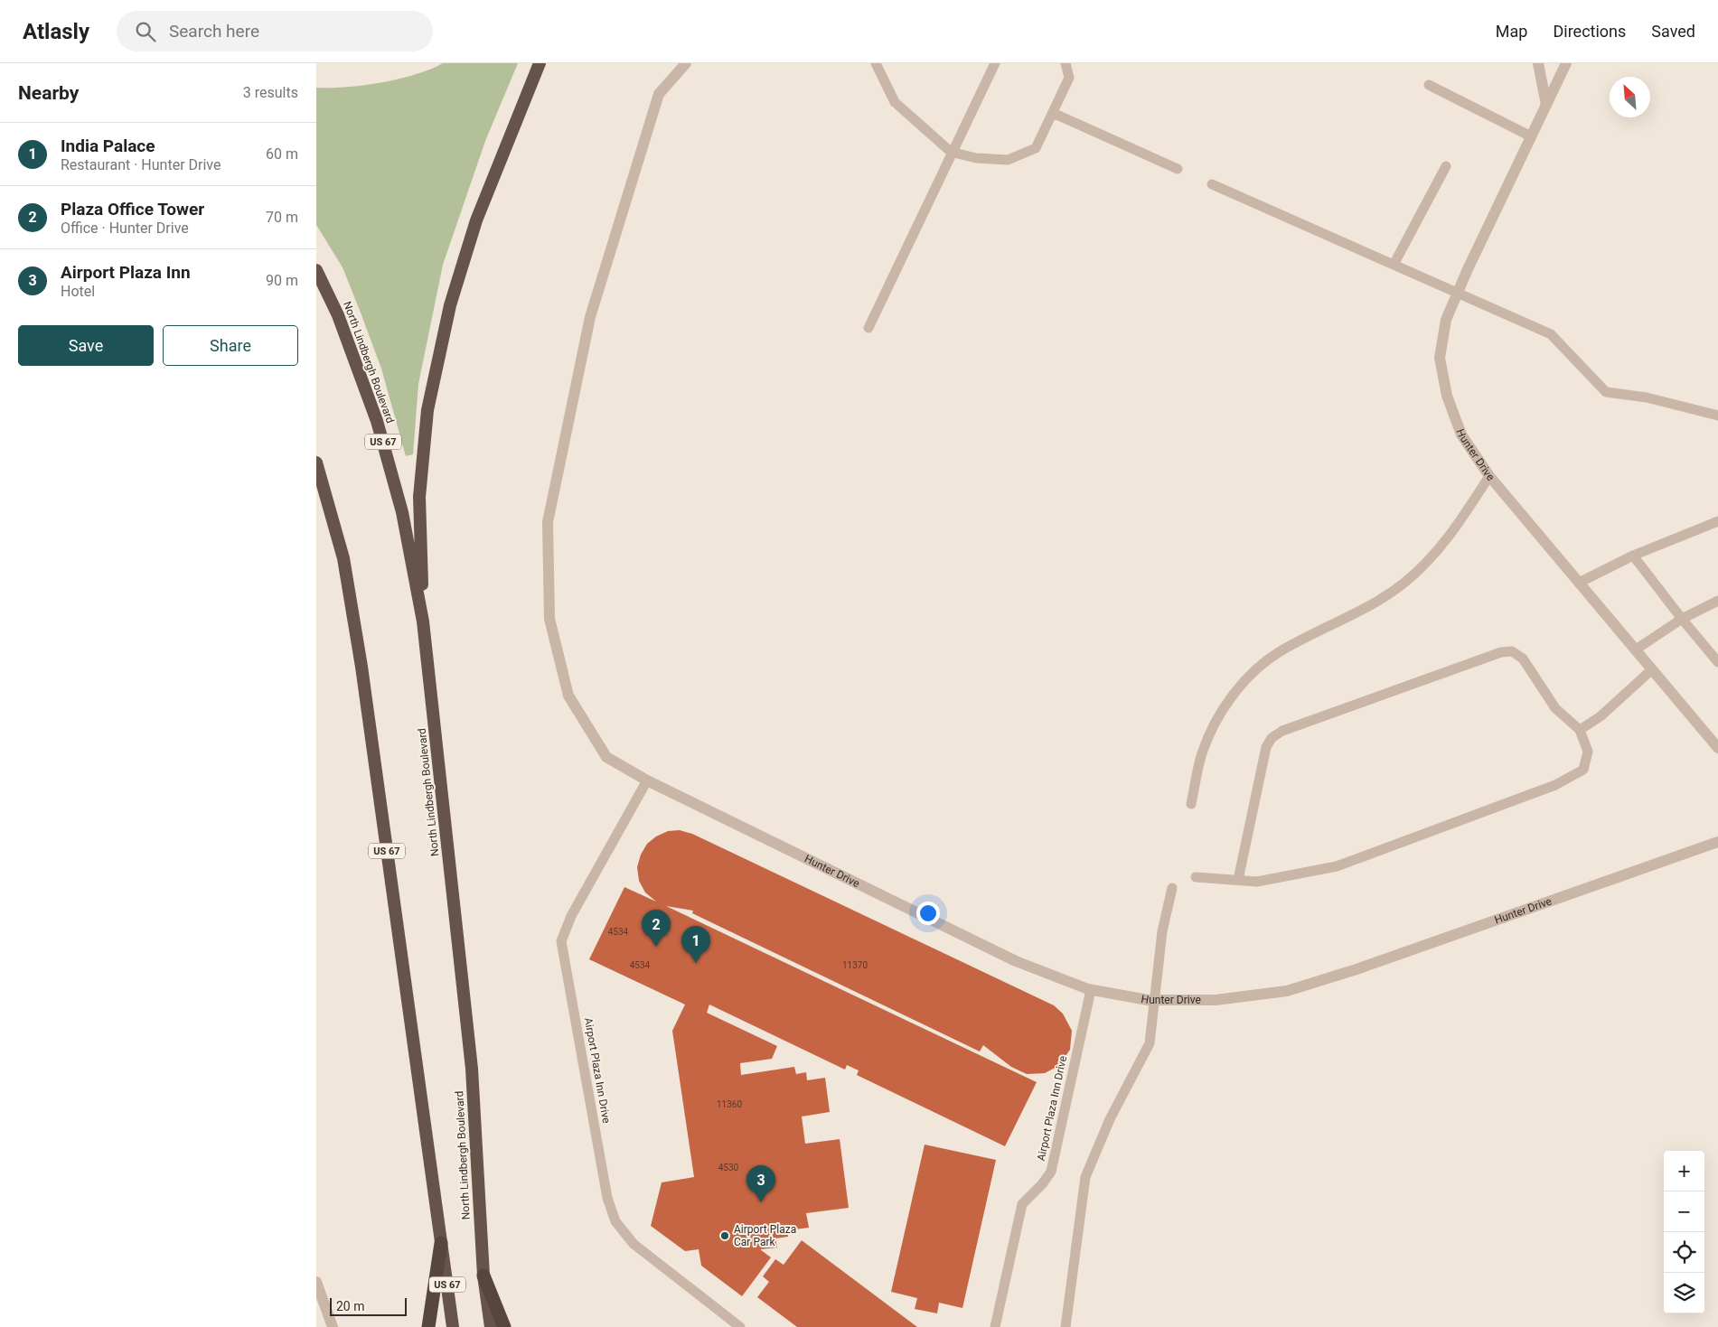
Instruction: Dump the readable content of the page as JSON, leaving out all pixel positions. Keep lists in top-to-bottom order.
{
  "streets": {
    "highway": ["North Lindbergh Boulevard", "US 67"],
    "street": ["Hunter Drive"],
    "lane": ["Airport Plaza Inn Drive"]
  },
  "crossings": [
    ["Hunter Drive", "Airport Plaza Inn Drive"]
  ],
  "places": ["Airport Plaza Car Park"],
  "house_numbers": [
    "4534",
    "4534",
    "11370",
    "11360",
    "4530"
  ],
  "scale_bar": "20 m",
  "north": "top left",
  "page": {
    "header": "Atlasly",
    "search": "Search here",
    "nav": ["Map", "Directions", "Saved"],
    "heading": ["Nearby", "3 results"],
    "list": [
      {
        "mark": "1",
        "name": "India Palace",
        "note": "Restaurant · Hunter Drive",
        "value": "60 m"
      },
      {
        "mark": "2",
        "name": "Plaza Office Tower",
        "note": "Office · Hunter Drive",
        "value": "70 m"
      },
      {
        "mark": "3",
        "name": "Airport Plaza Inn",
        "note": "Hotel",
        "value": "90 m"
      }
    ],
    "buttons": ["Save", "Share"],
    "pins": ["2", "1", "3"],
    "map_buttons": ["+", "−"],
    "scale": "20 m"
  }
}
